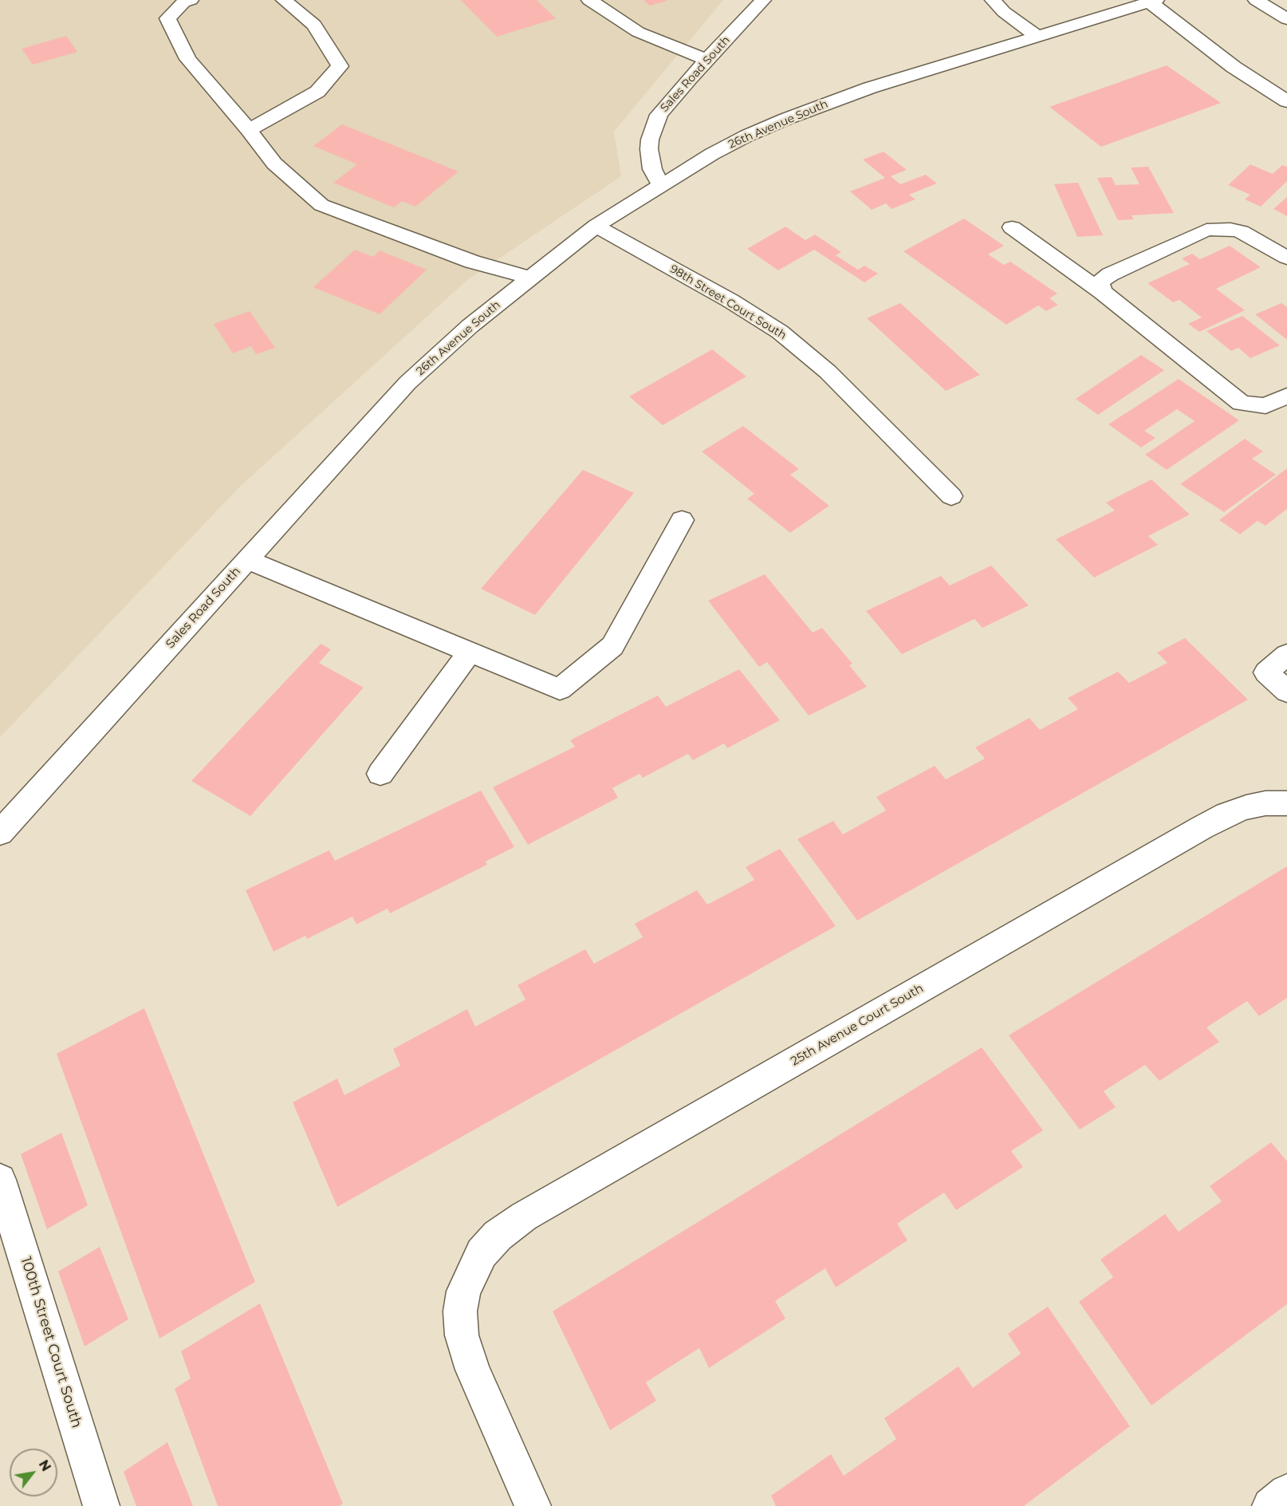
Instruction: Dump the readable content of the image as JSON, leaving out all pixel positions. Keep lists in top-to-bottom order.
{
  "streets": {
    "street": [
      "Sales Road South",
      "26th Avenue South",
      "98th Street Court South",
      "25th Avenue Court South",
      "100th Street Court South"
    ]
  },
  "crossings": [
    ["Sales Road South", "26th Avenue South"],
    ["26th Avenue South", "98th Street Court South"]
  ],
  "north": "top right"
}
